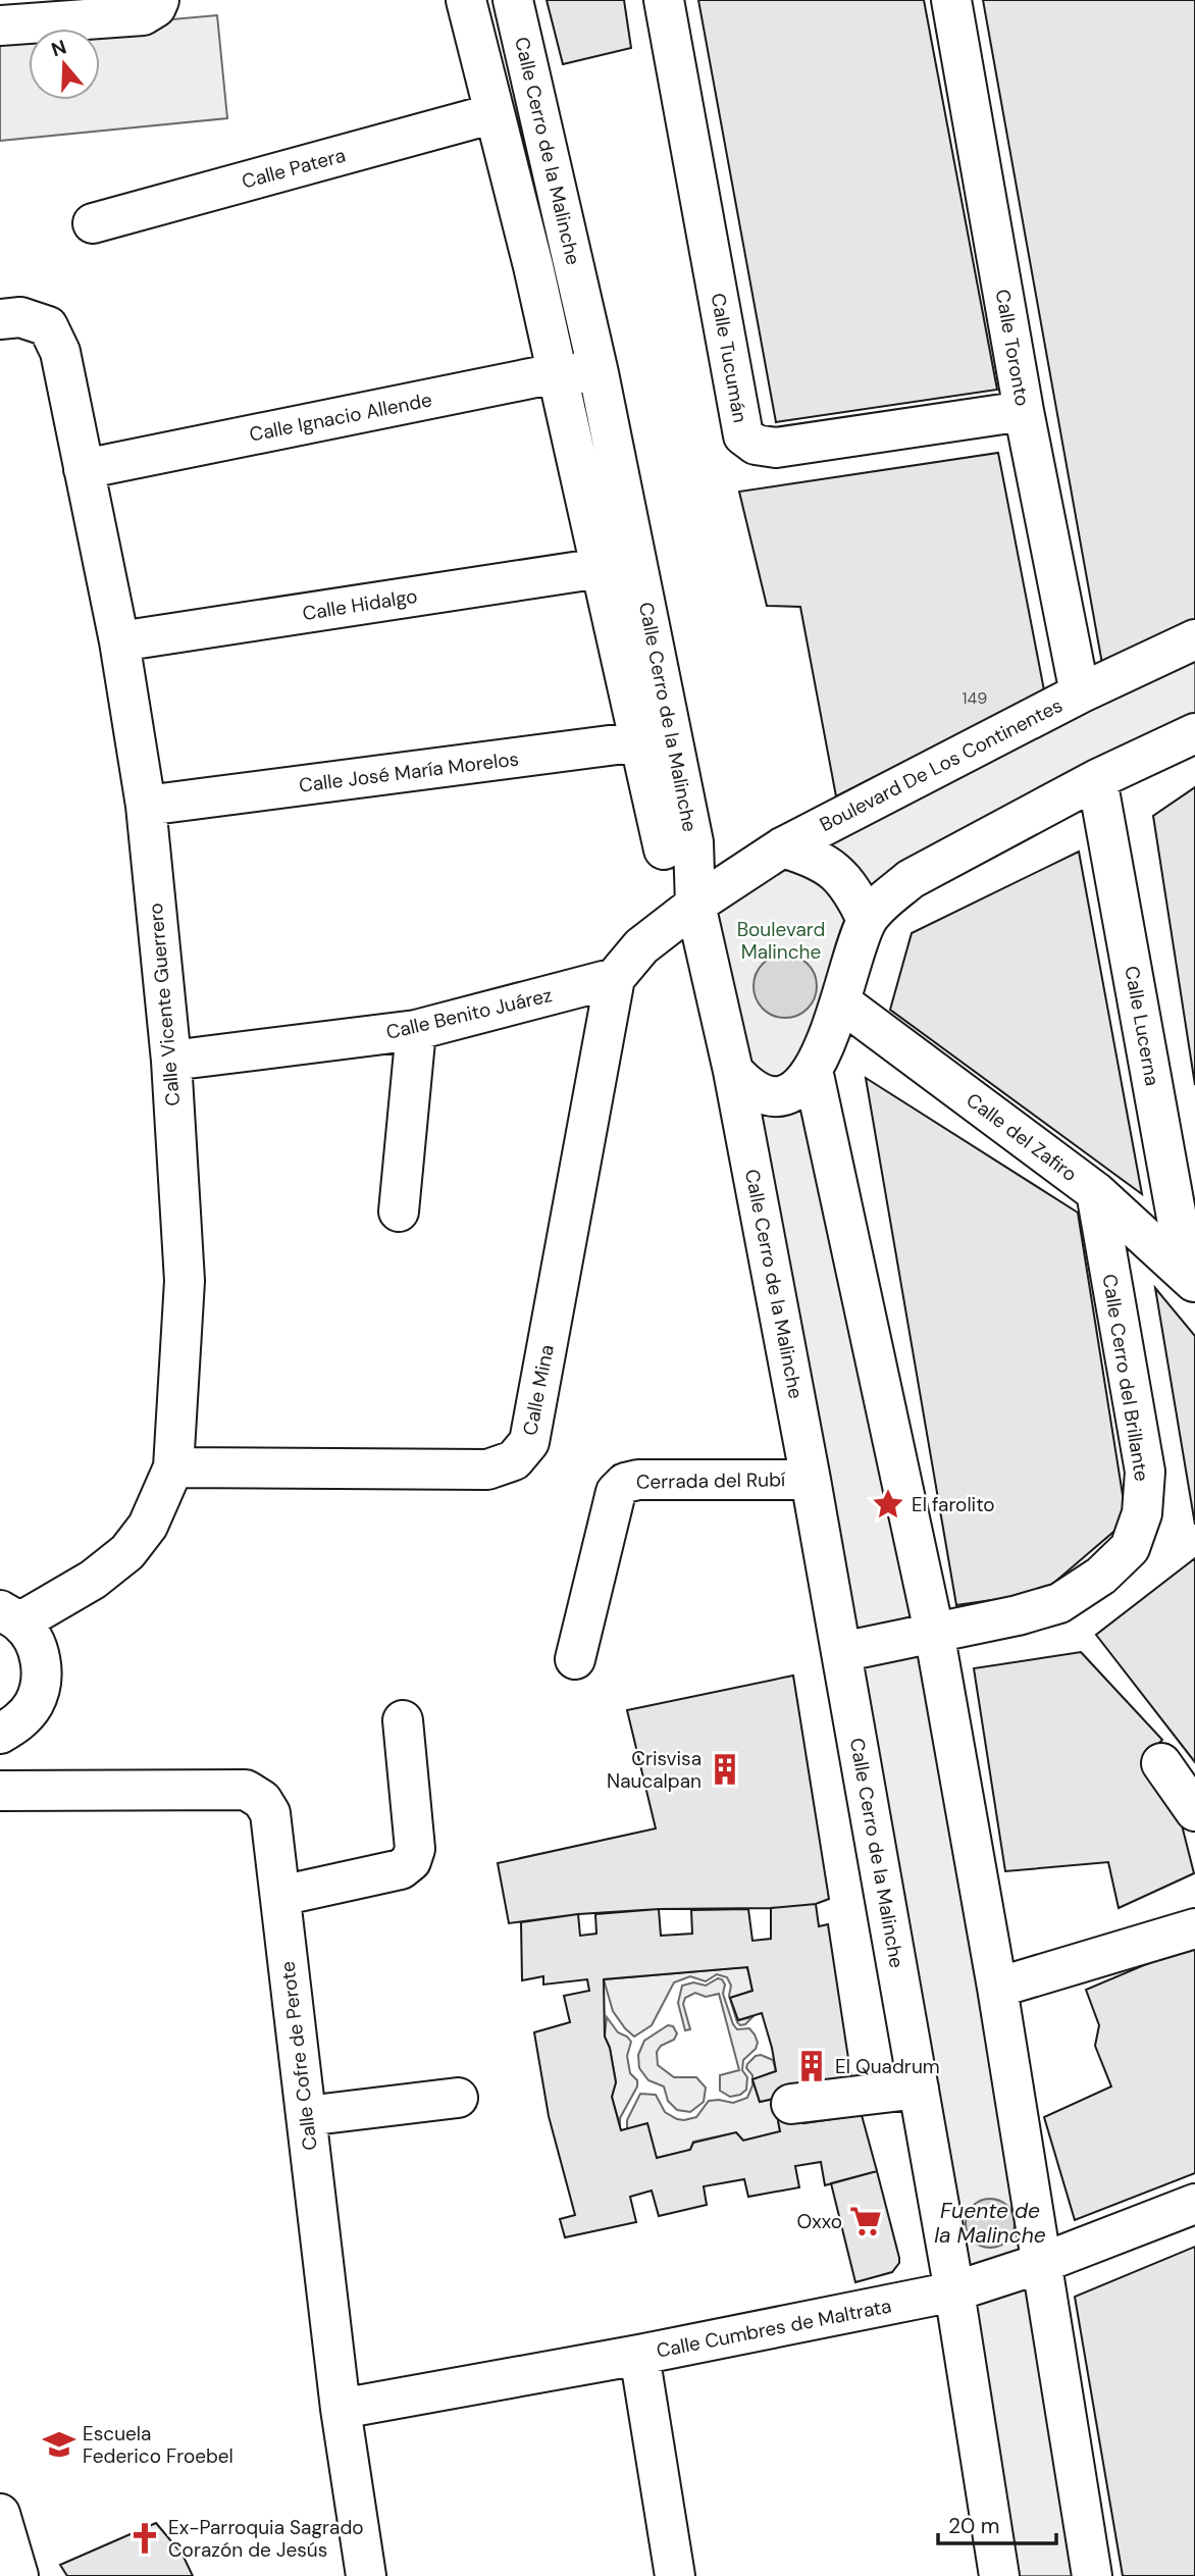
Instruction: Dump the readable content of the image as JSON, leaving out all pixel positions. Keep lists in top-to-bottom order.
{
  "streets": {
    "street": [
      "Calle Cerro de la Malinche",
      "Calle Patera",
      "Calle Toronto",
      "Calle Tucumán",
      "Calle Ignacio Allende",
      "Calle Hidalgo",
      "Boulevard De Los Continentes",
      "Calle José María Morelos",
      "Calle Vicente Guerrero",
      "Calle Benito Juárez",
      "Calle Lucerna",
      "Calle del Zafiro",
      "Calle Cerro del Brillante",
      "Calle Mina",
      "Cerrada del Rubí",
      "Calle Cofre de Perote",
      "Calle Cumbres de Maltrata"
    ]
  },
  "crossings": [
    ["Calle Cerro de la Malinche", "Calle Patera"],
    ["Calle Cerro de la Malinche", "Calle Ignacio Allende"],
    ["Calle Cerro de la Malinche", "Calle Hidalgo"],
    ["Calle Cerro de la Malinche", "Boulevard De Los Continentes"],
    ["Calle Cerro de la Malinche", "Calle José María Morelos"],
    ["Calle Cerro de la Malinche", "Calle Cerro del Brillante"],
    ["Calle Cerro de la Malinche", "Cerrada del Rubí"],
    ["Calle Cerro de la Malinche", "Calle Cumbres de Maltrata"],
    ["Calle Toronto", "Calle Tucumán"],
    ["Calle Toronto", "Boulevard De Los Continentes"],
    ["Calle Ignacio Allende", "Calle Vicente Guerrero"],
    ["Calle Hidalgo", "Calle Vicente Guerrero"],
    ["Calle José María Morelos", "Calle Vicente Guerrero"],
    ["Calle Vicente Guerrero", "Calle Benito Juárez"],
    ["Calle Vicente Guerrero", "Calle Mina"],
    ["Calle Benito Juárez", "Calle Mina"],
    ["Calle Lucerna", "Calle del Zafiro"],
    ["Calle del Zafiro", "Calle Cerro del Brillante"],
    ["Calle Cofre de Perote", "Calle Cumbres de Maltrata"]
  ],
  "water": ["Fuente de la Malinche"],
  "parks": ["Boulevard Malinche"],
  "places": {
    "place": ["El farolito"],
    "building": ["Crisvisa Naucalpan", "El Quadrum"],
    "supermarket": ["Oxxo"],
    "school or university": ["Escuela Federico Froebel"],
    "church": ["Ex-Parroquia Sagrado Corazón de Jesús"]
  },
  "house_numbers": ["149"],
  "scale_bar": "20 m",
  "north": "top"
}
